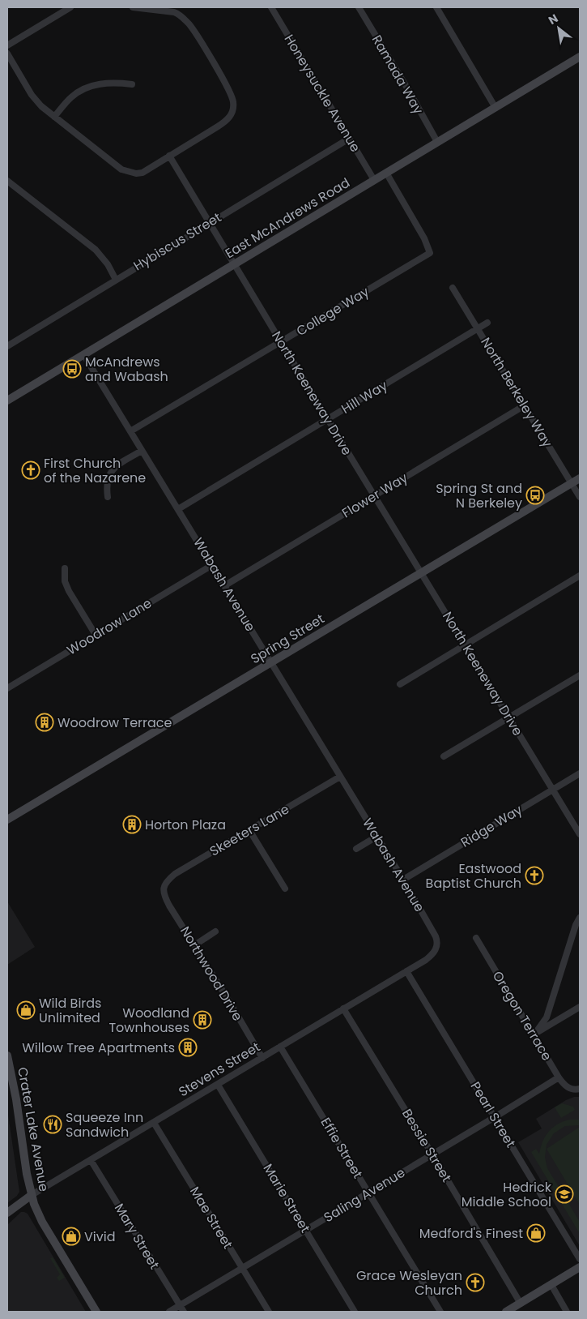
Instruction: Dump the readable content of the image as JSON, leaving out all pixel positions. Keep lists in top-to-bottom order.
{
  "streets": {
    "main road": [
      "East McAndrews Road",
      "Spring Street",
      "Stevens Street",
      "Crater Lake Avenue"
    ],
    "street": [
      "Ramada Way",
      "Honeysuckle Avenue",
      "Hybiscus Street",
      "College Way",
      "North Berkeley Way",
      "North Keeneway Drive",
      "Hill Way",
      "Flower Way",
      "Wabash Avenue",
      "Woodrow Lane",
      "Ridge Way",
      "Skeeters Lane",
      "Northwood Drive",
      "Oregon Terrace",
      "Pearl Street",
      "Bessie Street",
      "Effie Street",
      "Saling Avenue",
      "Marie Street",
      "Mae Street",
      "Mary Street"
    ]
  },
  "crossings": [
    ["Ramada Way", "East McAndrews Road"],
    ["Honeysuckle Avenue", "East McAndrews Road"],
    ["Honeysuckle Avenue", "Hybiscus Street"],
    ["East McAndrews Road", "College Way"],
    ["East McAndrews Road", "North Keeneway Drive"],
    ["East McAndrews Road", "Wabash Avenue"],
    ["Hybiscus Street", "North Keeneway Drive"],
    ["College Way", "North Keeneway Drive"],
    ["College Way", "Wabash Avenue"],
    ["North Berkeley Way", "Hill Way"],
    ["North Berkeley Way", "Flower Way"],
    ["North Berkeley Way", "Spring Street"],
    ["North Keeneway Drive", "Hill Way"],
    ["North Keeneway Drive", "Flower Way"],
    ["North Keeneway Drive", "Spring Street"],
    ["North Keeneway Drive", "Ridge Way"],
    ["Hill Way", "Wabash Avenue"],
    ["Flower Way", "Wabash Avenue"],
    ["Wabash Avenue", "Woodrow Lane"],
    ["Wabash Avenue", "Spring Street"],
    ["Wabash Avenue", "Ridge Way"],
    ["Wabash Avenue", "Skeeters Lane"],
    ["Wabash Avenue", "Stevens Street"],
    ["Skeeters Lane", "Northwood Drive"],
    ["Northwood Drive", "Stevens Street"],
    ["Oregon Terrace", "Saling Avenue"],
    ["Stevens Street", "Pearl Street"],
    ["Stevens Street", "Crater Lake Avenue"],
    ["Stevens Street", "Bessie Street"],
    ["Stevens Street", "Effie Street"],
    ["Stevens Street", "Marie Street"],
    ["Stevens Street", "Mae Street"],
    ["Stevens Street", "Mary Street"],
    ["Pearl Street", "Saling Avenue"],
    ["Bessie Street", "Saling Avenue"],
    ["Effie Street", "Saling Avenue"],
    ["Saling Avenue", "Marie Street"],
    ["Saling Avenue", "Mae Street"],
    ["Saling Avenue", "Mary Street"]
  ],
  "places": {
    "bus stop": ["McAndrews and Wabash", "Spring St and N Berkeley"],
    "church": ["First Church of the Nazarene", "Eastwood Baptist Church", "Grace Wesleyan Church"],
    "building": [
      "Woodrow Terrace",
      "Horton Plaza",
      "Woodland Townhouses",
      "Willow Tree Apartments"
    ],
    "shop": ["Wild Birds Unlimited", "Medford's Finest", "Vivid"],
    "restaurant": ["Squeeze Inn Sandwich"],
    "school or university": ["Hedrick Middle School"]
  },
  "north": "top left"
}
